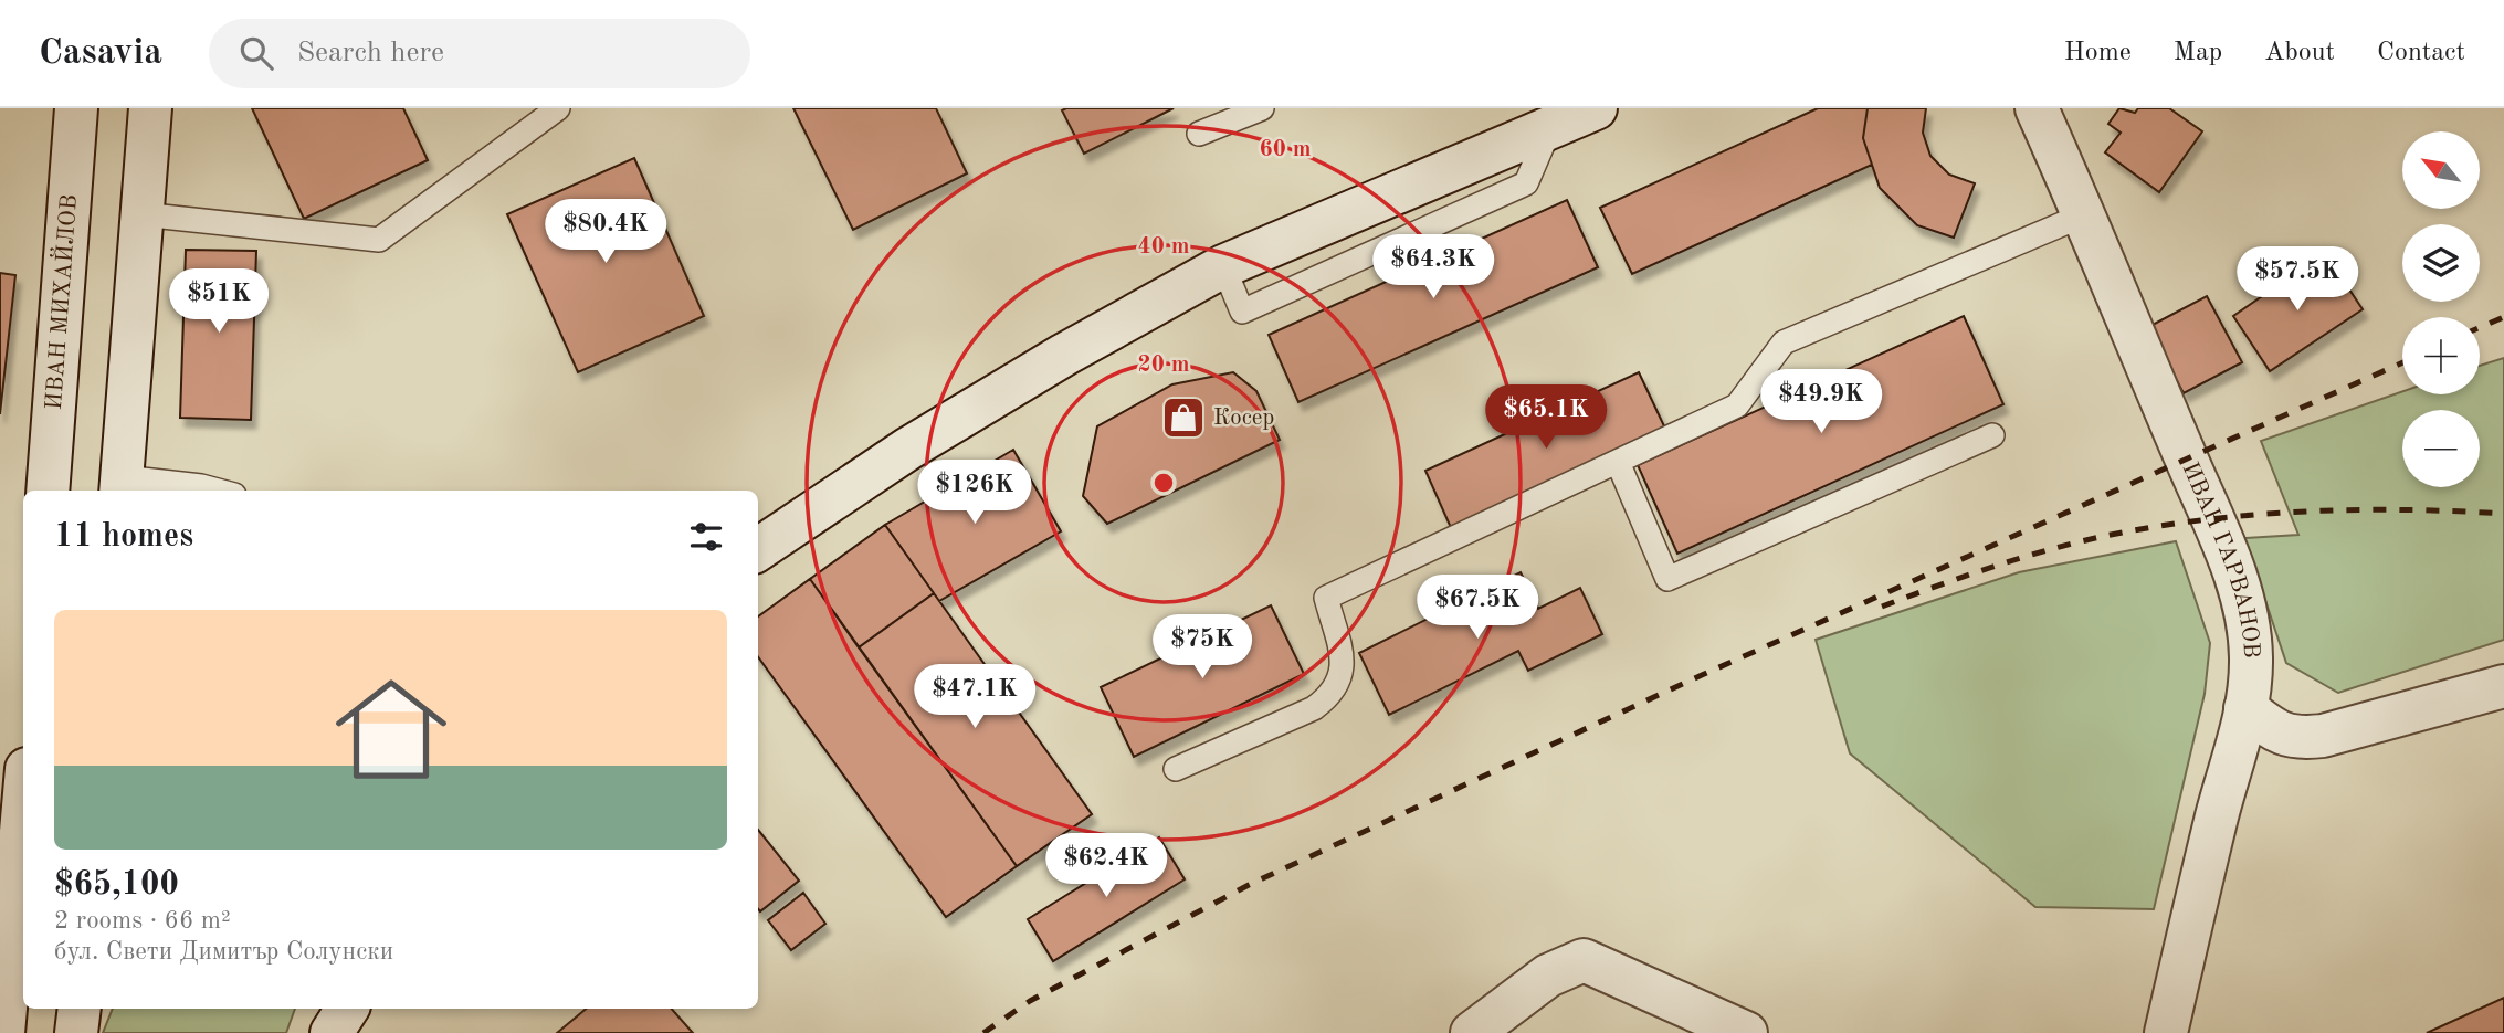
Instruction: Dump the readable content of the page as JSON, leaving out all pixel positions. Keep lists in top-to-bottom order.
{
  "streets": {
    "street": ["ИВАН МИХАЙЛОВ", "ИВАН ГАРВАНОВ"]
  },
  "places": {
    "shop": ["Косер"]
  },
  "north": "top left",
  "page": {
    "header": "Casavia",
    "search": "Search here",
    "nav": [
      "Home",
      "Map",
      "About",
      "Contact"
    ],
    "map_buttons": ["+", "−"],
    "price": [
      "$80.4K",
      "$64.3K",
      "$57.5K",
      "$51K",
      "$49.9K",
      "$65.1K",
      "$126K",
      "$67.5K",
      "$75K",
      "$47.1K",
      "$62.4K"
    ],
    "heading": "11 homes",
    "list": [
      {
        "name": "$65,100",
        "note": "2 rooms · 66 m² · бул. Свети Димитър Солунски"
      }
    ]
  },
  "rings": ["60 m", "40 m", "20 m"]
}
